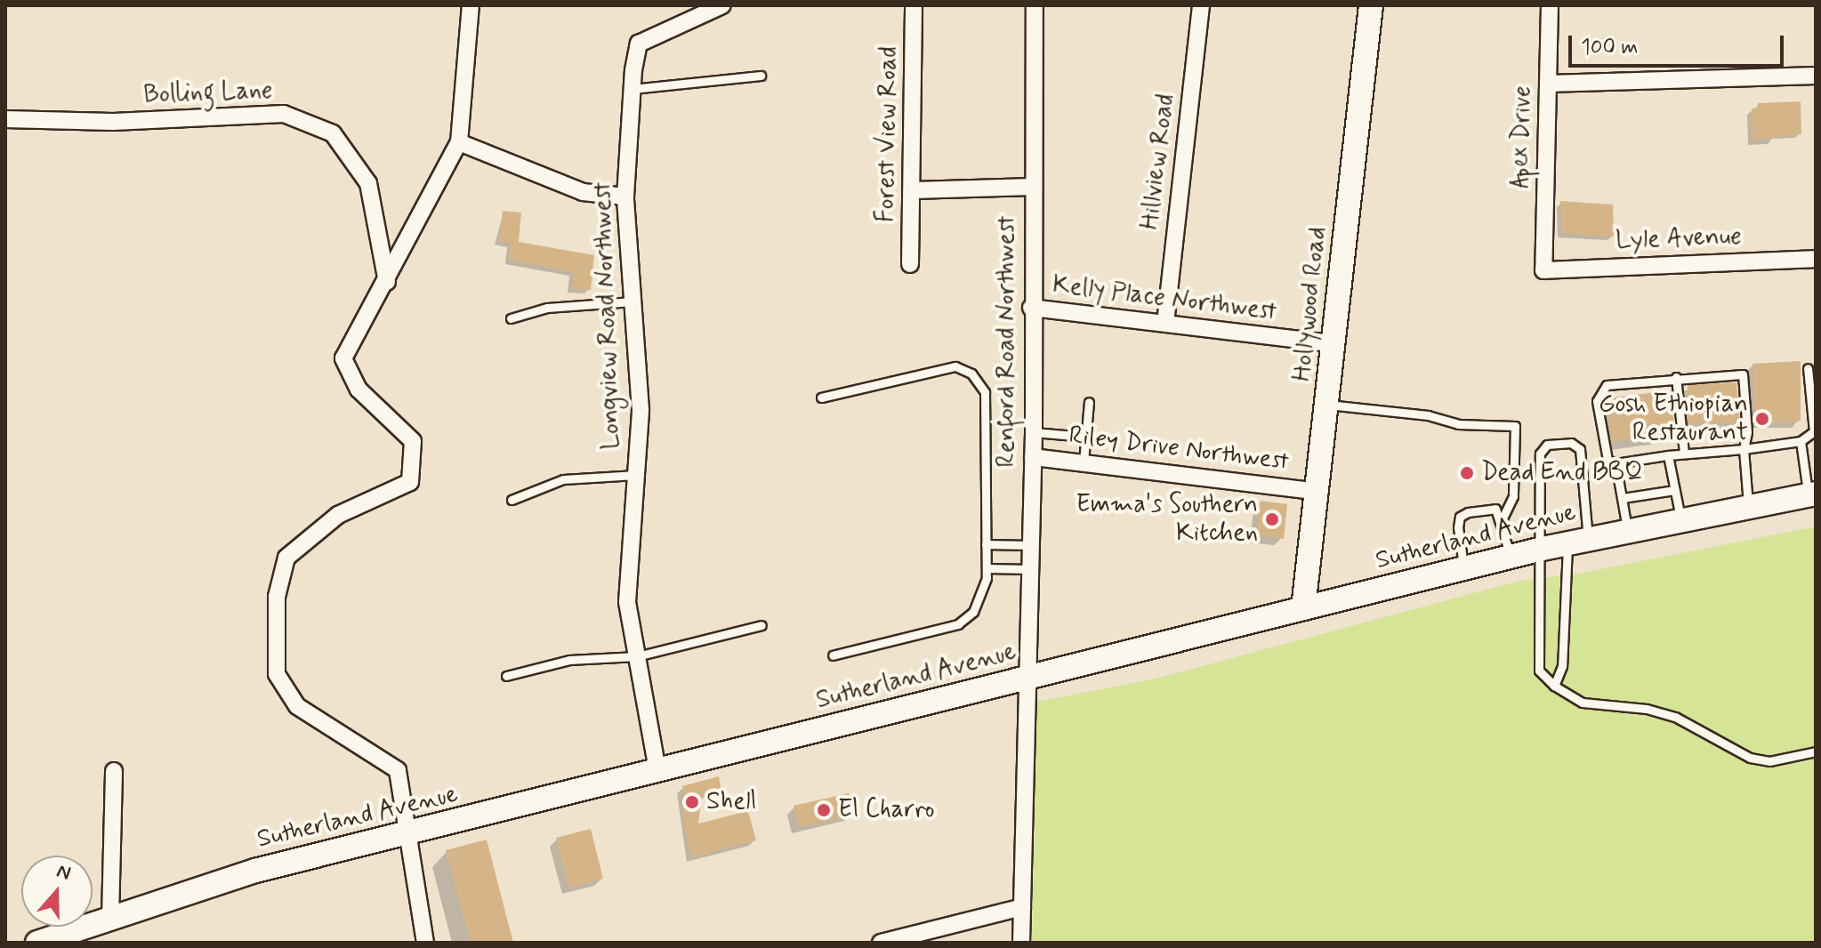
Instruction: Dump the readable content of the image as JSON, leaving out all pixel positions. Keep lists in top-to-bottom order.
{
  "streets": {
    "street": [
      "Bolling Lane",
      "Forest View Road",
      "Apex Drive",
      "Hillview Road",
      "Lyle Avenue",
      "Kelly Place Northwest",
      "Hollywood Road",
      "Longview Road Northwest",
      "Renford Road Northwest",
      "Riley Drive Northwest",
      "Sutherland Avenue"
    ]
  },
  "crossings": [
    ["Apex Drive", "Lyle Avenue"],
    ["Hillview Road", "Kelly Place Northwest"],
    ["Kelly Place Northwest", "Hollywood Road"],
    ["Kelly Place Northwest", "Renford Road Northwest"],
    ["Hollywood Road", "Riley Drive Northwest"],
    ["Hollywood Road", "Sutherland Avenue"],
    ["Longview Road Northwest", "Sutherland Avenue"],
    ["Renford Road Northwest", "Riley Drive Northwest"],
    ["Renford Road Northwest", "Sutherland Avenue"]
  ],
  "places": [
    "Gosh Ethiopian Restaurant",
    "Dead End BBQ",
    "Emma's Southern Kitchen",
    "Shell",
    "El Charro"
  ],
  "scale_bar": "100 m",
  "north": "top"
}
